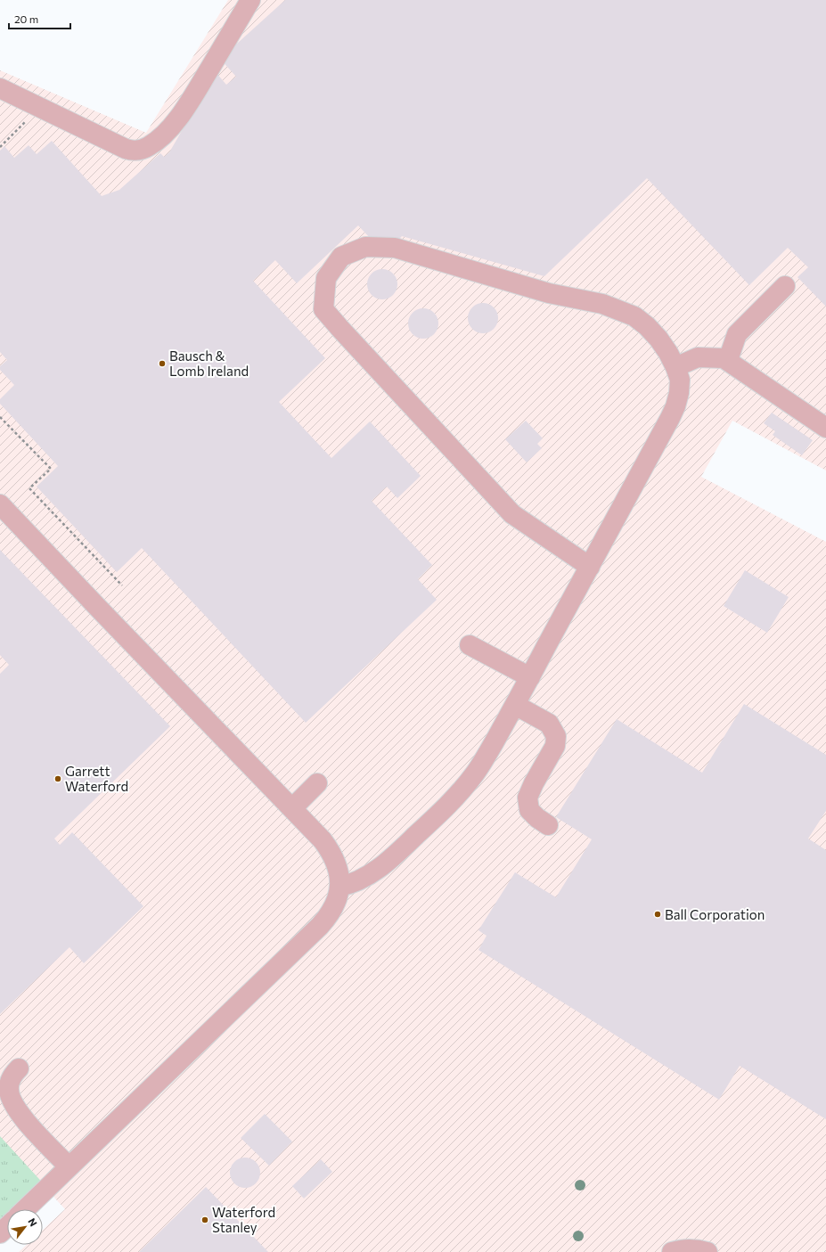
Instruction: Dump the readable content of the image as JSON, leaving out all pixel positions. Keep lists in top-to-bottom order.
{
  "places": [
    "Bausch & Lomb Ireland",
    "Garrett Waterford",
    "Ball Corporation",
    "Waterford Stanley"
  ],
  "scale_bar": "20 m",
  "north": "top right"
}
